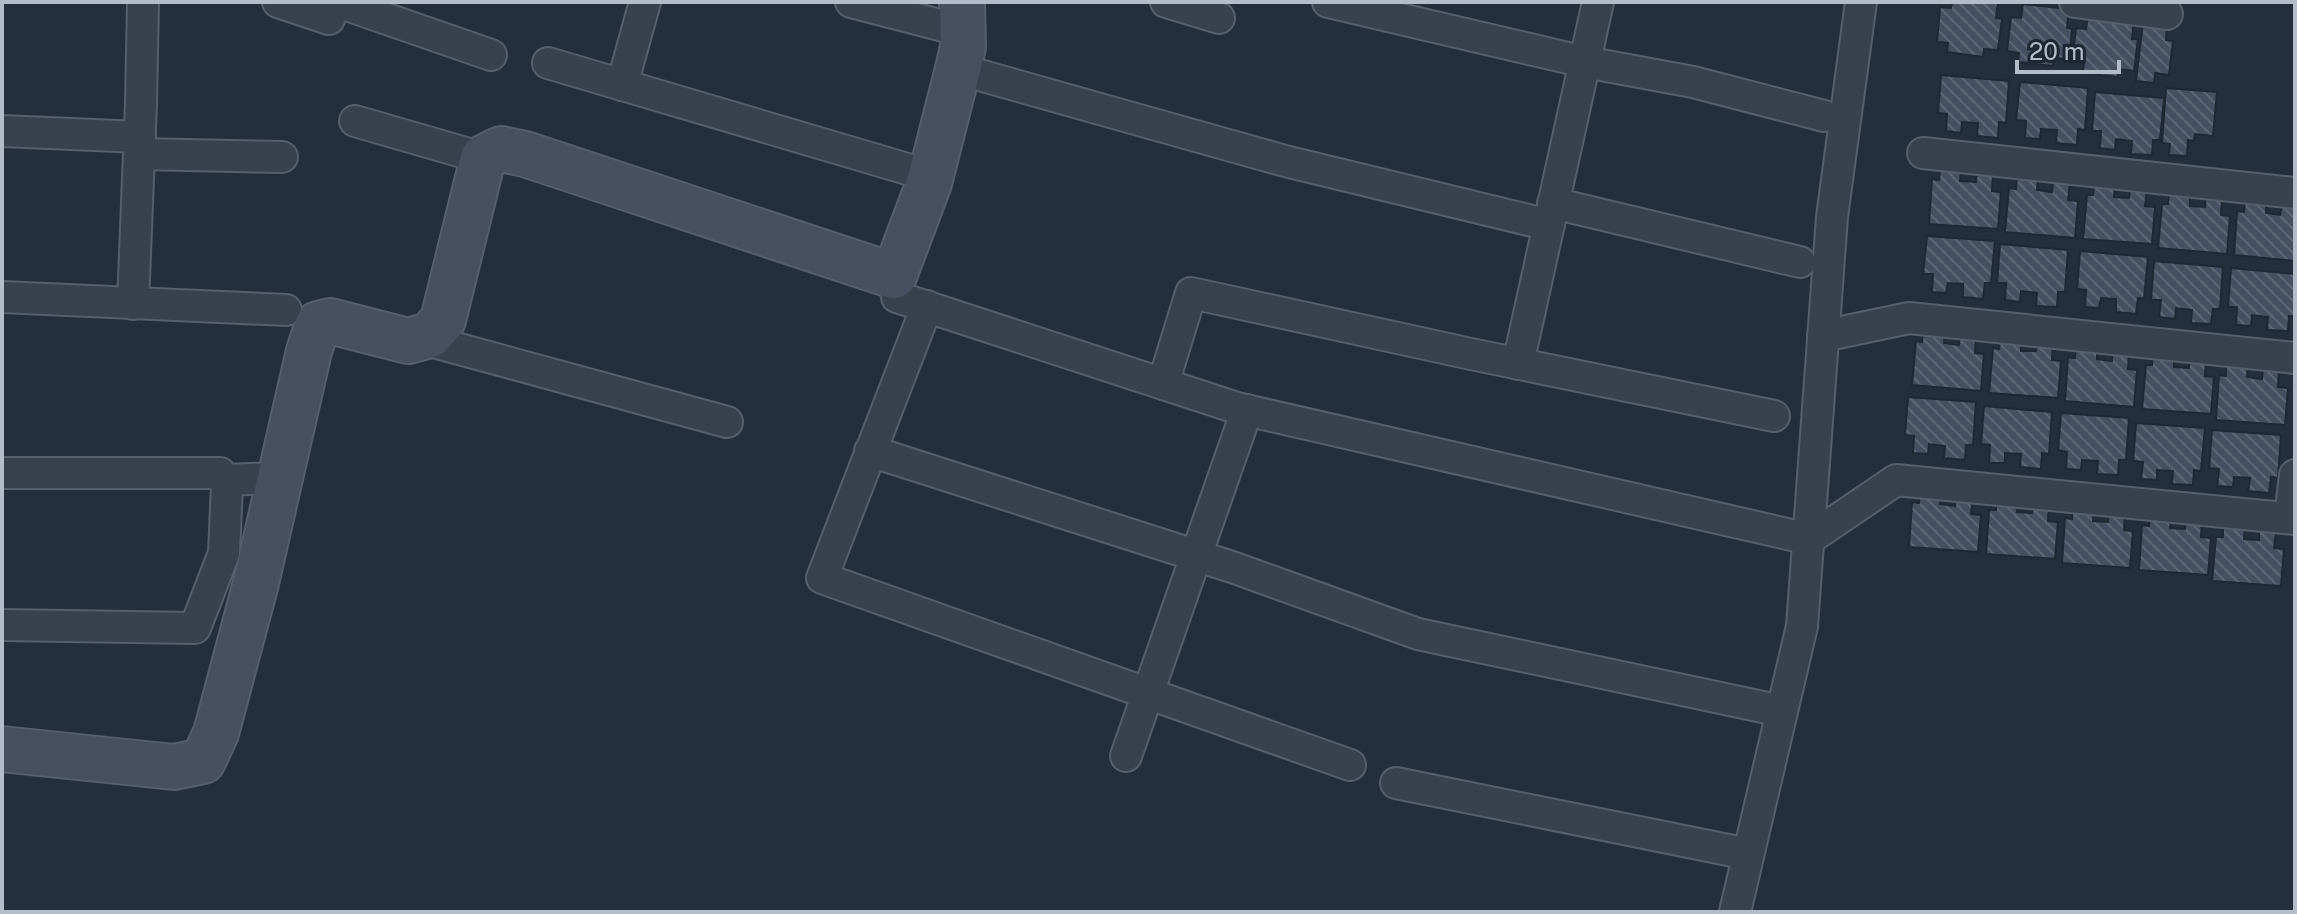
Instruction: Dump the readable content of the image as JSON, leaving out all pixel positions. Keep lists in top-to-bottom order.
{
  "scale_bar": "20 m"
}
